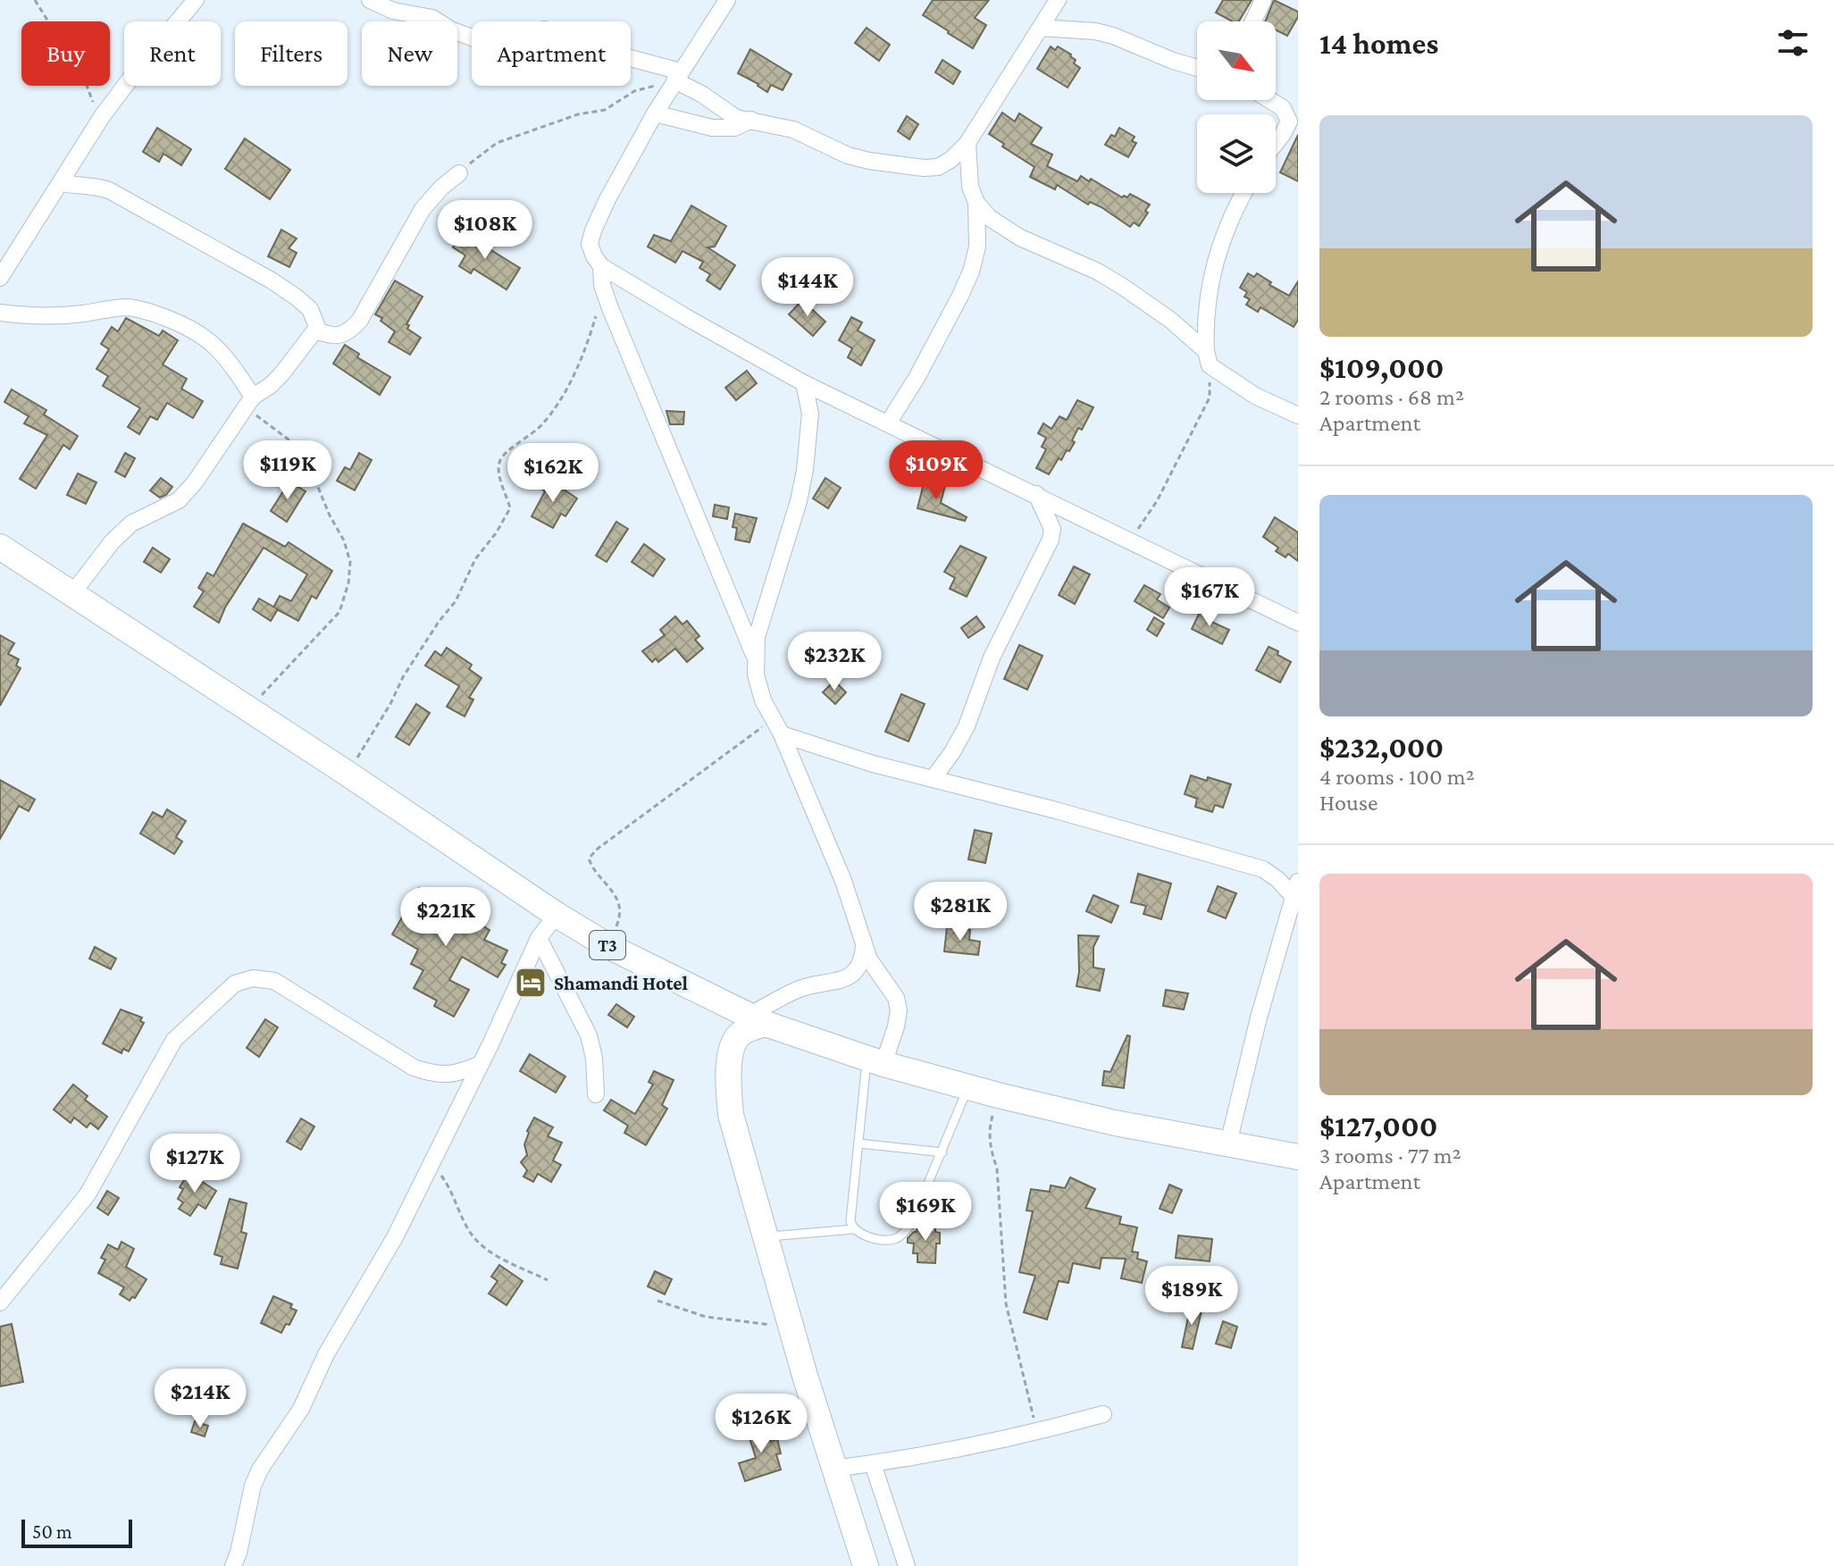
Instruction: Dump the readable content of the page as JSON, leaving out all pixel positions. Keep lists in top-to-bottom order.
{
  "streets": {
    "main road": ["T3"]
  },
  "places": {
    "hotel": ["Shamandi Hotel"]
  },
  "scale_bar": "50 m",
  "north": "bottom right",
  "page": {
    "heading": "14 homes",
    "chip": [
      "Buy",
      "Rent",
      "Filters",
      "New",
      "Apartment"
    ],
    "list": [
      {
        "name": "$109,000",
        "note": "2 rooms · 68 m² · Apartment"
      },
      {
        "name": "$232,000",
        "note": "4 rooms · 100 m² · House"
      },
      {
        "name": "$127,000",
        "note": "3 rooms · 77 m² · Apartment"
      }
    ],
    "price": [
      "$108K",
      "$144K",
      "$119K",
      "$109K",
      "$162K",
      "$167K",
      "$232K",
      "$281K",
      "$221K",
      "$127K",
      "$169K",
      "$189K",
      "$214K",
      "$126K"
    ],
    "scale": "50 m"
  }
}
